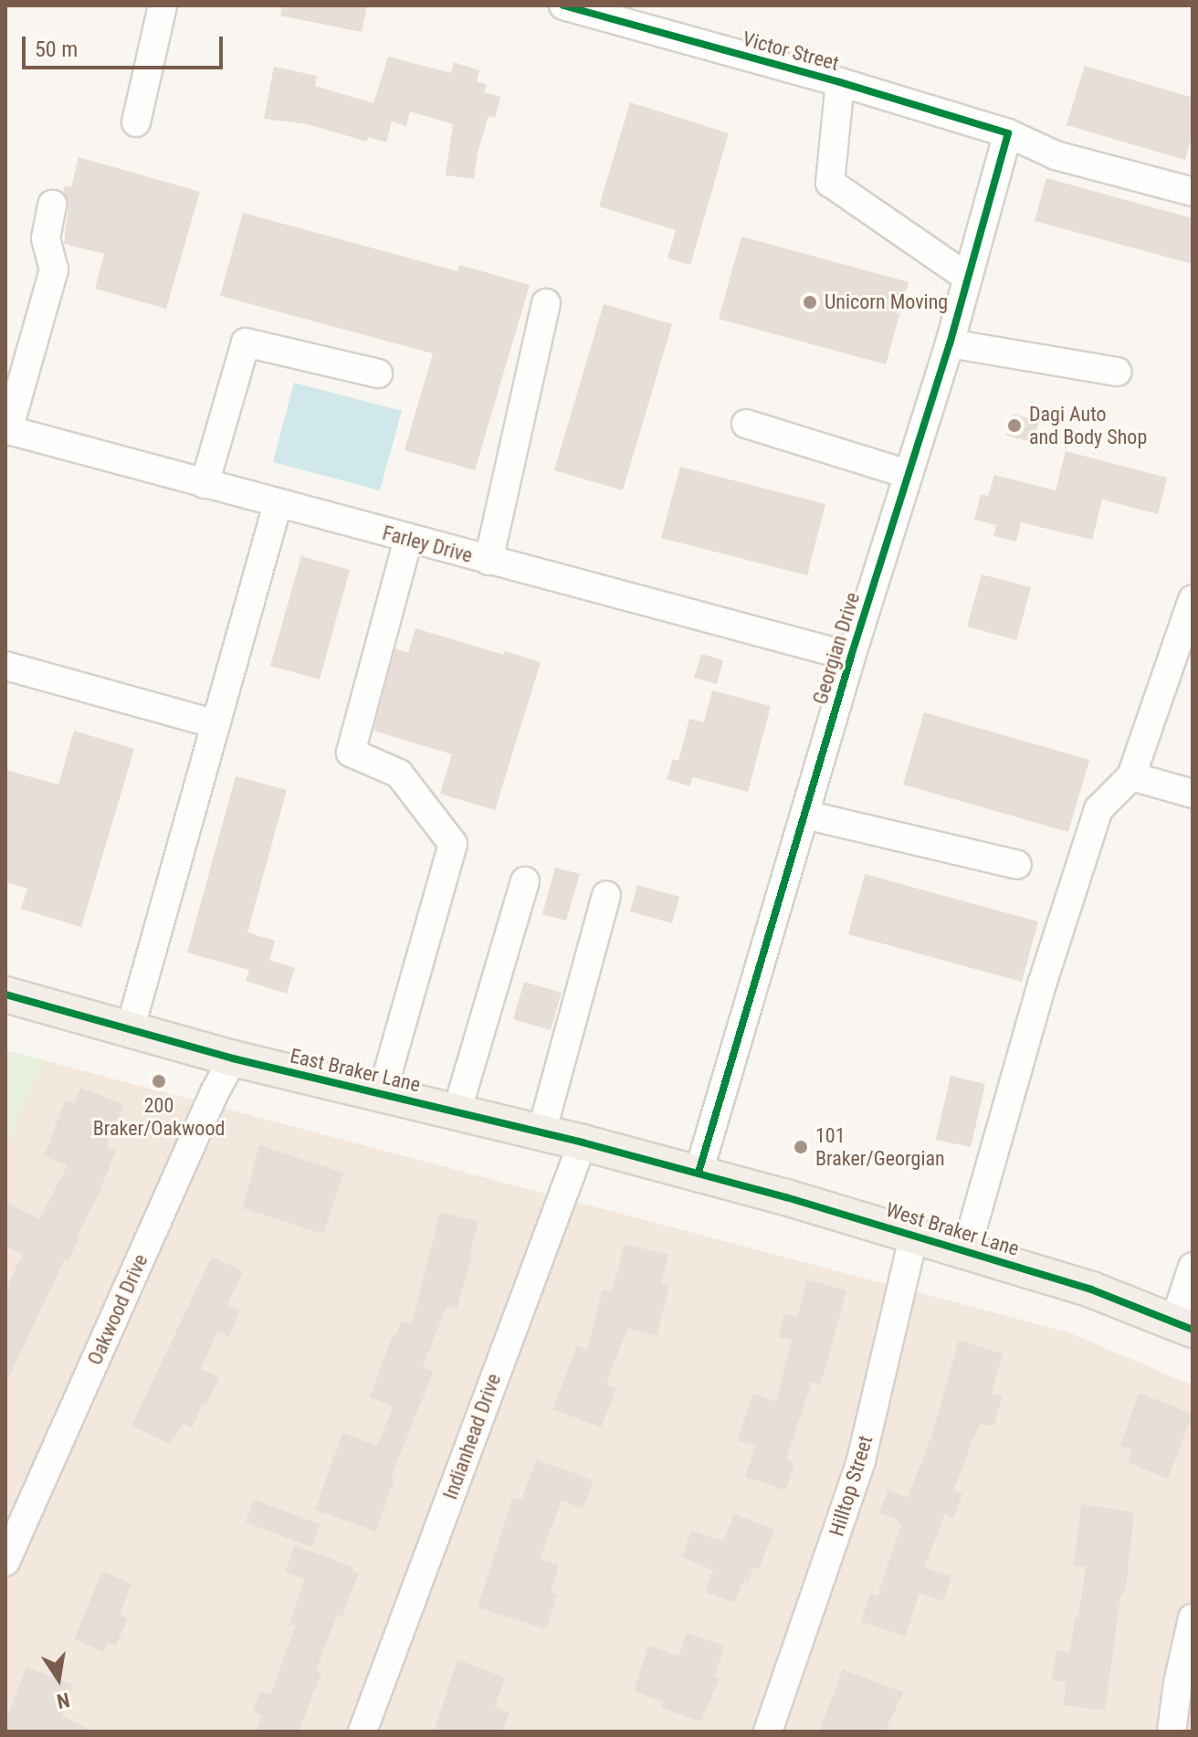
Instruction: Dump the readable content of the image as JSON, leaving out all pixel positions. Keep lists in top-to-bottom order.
{
  "streets": {
    "main road": ["East Braker Lane", "West Braker Lane"],
    "street": [
      "Victor Street",
      "Farley Drive",
      "Georgian Drive",
      "Oakwood Drive",
      "Indianhead Drive",
      "Hilltop Street"
    ]
  },
  "crossings": [
    ["Victor Street", "Georgian Drive"],
    ["Farley Drive", "Georgian Drive"],
    ["Georgian Drive", "East Braker Lane"],
    ["Georgian Drive", "West Braker Lane"],
    ["East Braker Lane", "West Braker Lane"],
    ["East Braker Lane", "Oakwood Drive"],
    ["East Braker Lane", "Indianhead Drive"],
    ["West Braker Lane", "Hilltop Street"]
  ],
  "places": [
    "Unicorn Moving",
    "Dagi Auto and Body Shop",
    "200 Braker/Oakwood",
    "101 Braker/Georgian"
  ],
  "scale_bar": "50 m",
  "north": "bottom"
}
